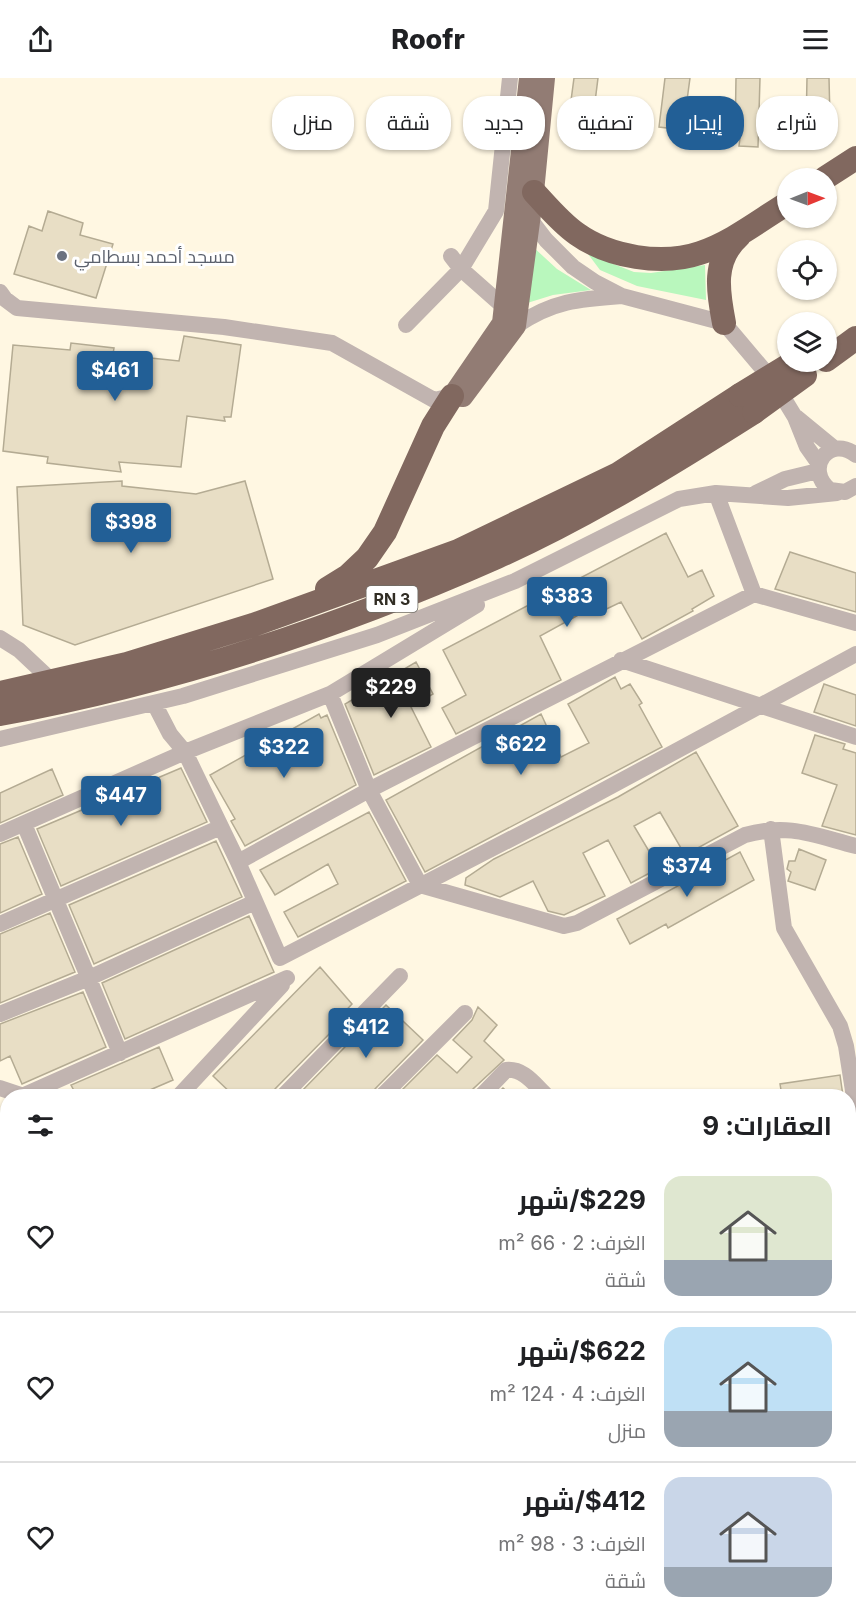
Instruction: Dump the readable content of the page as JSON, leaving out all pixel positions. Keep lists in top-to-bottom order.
{
  "streets": {
    "highway": ["RN 3"]
  },
  "places": ["مسجد أحمد بسطامي"],
  "north": "right",
  "page": {
    "header": "Roofr",
    "chip": [
      "شراء",
      "إيجار",
      "تصفية",
      "جديد",
      "شقة",
      "منزل"
    ],
    "price": [
      "$461",
      "$398",
      "$383",
      "$229",
      "$622",
      "$322",
      "$447",
      "$374",
      "$412"
    ],
    "heading": "العقارات: 9",
    "list": [
      {
        "name": "$229/شهر",
        "note": "الغرف: 2 · 66 m² · شقة"
      },
      {
        "name": "$622/شهر",
        "note": "الغرف: 4 · 124 m² · منزل"
      },
      {
        "name": "$412/شهر",
        "note": "الغرف: 3 · 98 m² · شقة"
      }
    ]
  }
}
